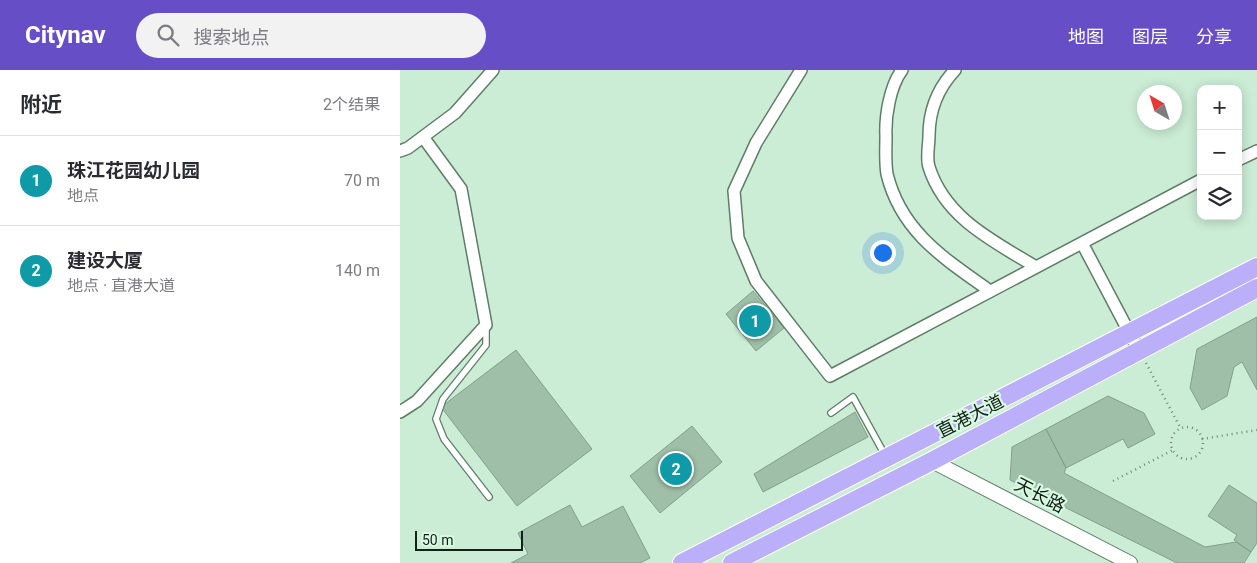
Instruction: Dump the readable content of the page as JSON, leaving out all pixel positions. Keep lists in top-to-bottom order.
{
  "streets": {
    "main road": ["直港大道"],
    "street": ["天长路"]
  },
  "crossings": [
    ["直港大道", "天长路"]
  ],
  "scale_bar": "50 m",
  "north": "top left",
  "page": {
    "header": "Citynav",
    "search": "搜索地点",
    "nav": ["地图", "图层", "分享"],
    "heading": ["附近", "2个结果"],
    "map_buttons": ["+", "−"],
    "list": [
      {
        "mark": "1",
        "name": "珠江花园幼儿园",
        "note": "地点",
        "value": "70 m"
      },
      {
        "mark": "2",
        "name": "建设大厦",
        "note": "地点 · 直港大道",
        "value": "140 m"
      }
    ],
    "pins": ["1", "2"],
    "scale": "50 m"
  }
}
